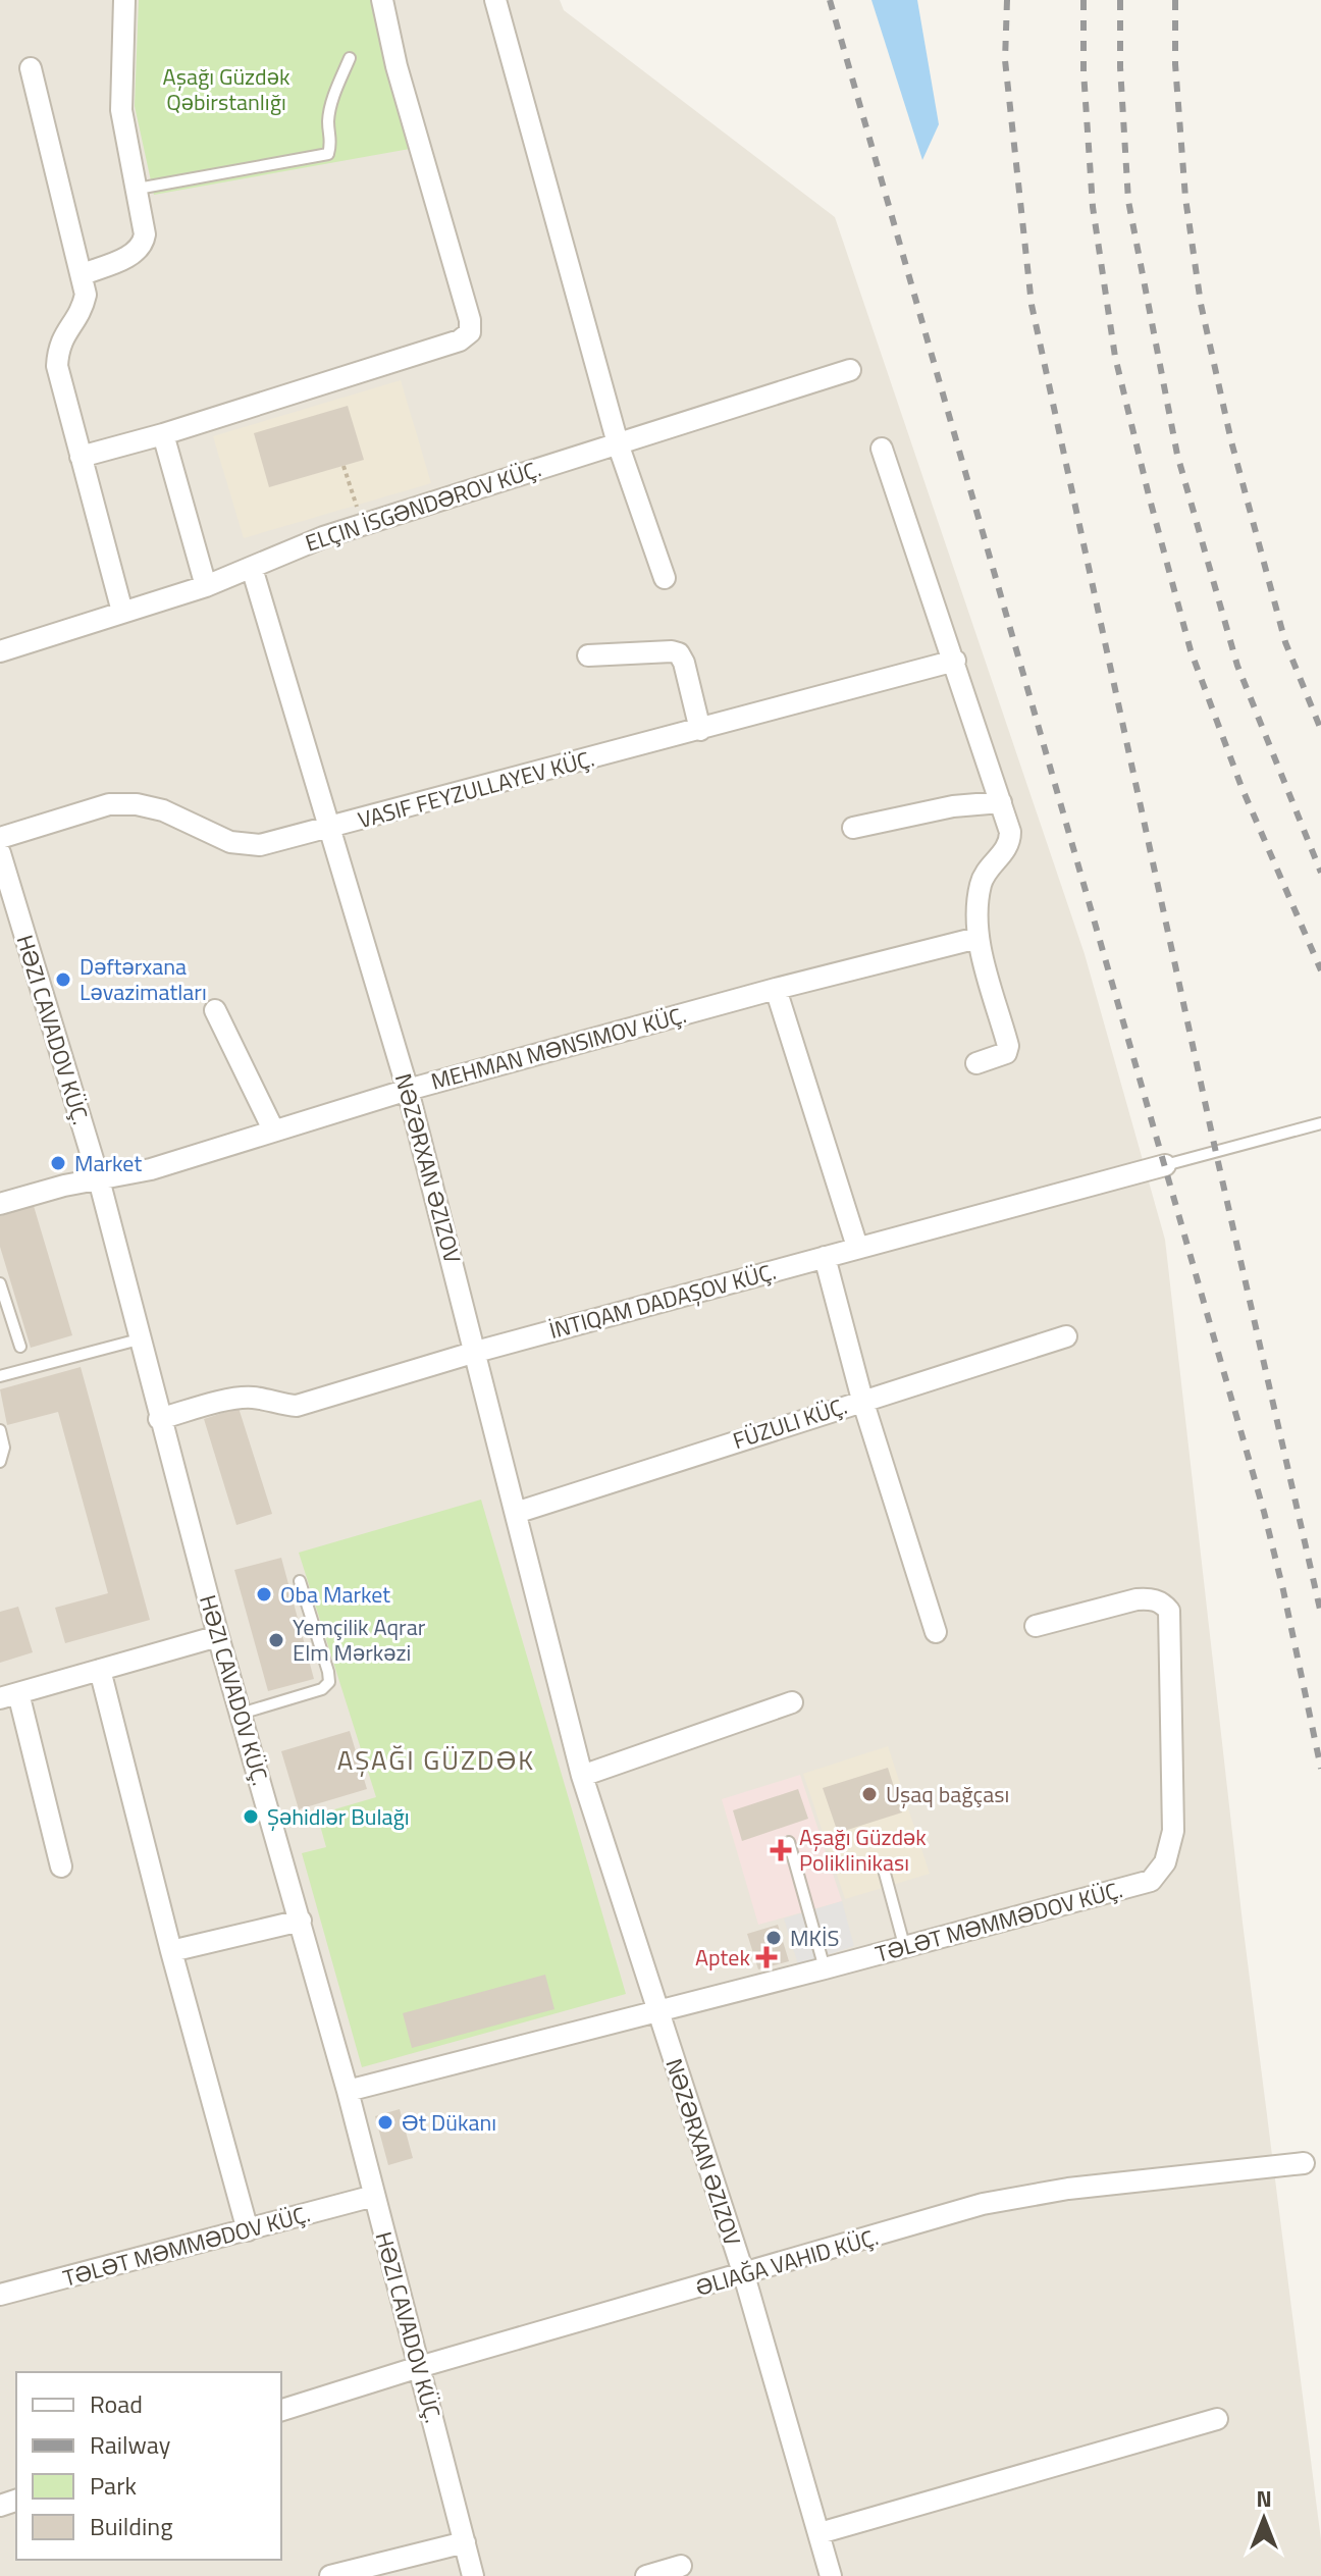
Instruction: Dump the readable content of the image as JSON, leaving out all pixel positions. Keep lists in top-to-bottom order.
{
  "streets": {
    "street": [
      "ELÇIN İSGƏNDƏROV KÜÇ.",
      "VASIF FEYZULLAYEV KÜÇ.",
      "HƏZI CAVADOV KÜÇ.",
      "MEHMAN MƏNSIMOV KÜÇ.",
      "NƏZƏRXAN ƏZIZOV",
      "İNTIQAM DADAŞOV KÜÇ.",
      "FÜZULI KÜÇ.",
      "TƏLƏT MƏMMƏDOV KÜÇ.",
      "ƏLIAĞA VAHID KÜÇ."
    ]
  },
  "crossings": [
    ["ELÇIN İSGƏNDƏROV KÜÇ.", "NƏZƏRXAN ƏZIZOV"],
    ["VASIF FEYZULLAYEV KÜÇ.", "NƏZƏRXAN ƏZIZOV"],
    ["HƏZI CAVADOV KÜÇ.", "MEHMAN MƏNSIMOV KÜÇ."],
    ["HƏZI CAVADOV KÜÇ.", "İNTIQAM DADAŞOV KÜÇ."],
    ["HƏZI CAVADOV KÜÇ.", "TƏLƏT MƏMMƏDOV KÜÇ."],
    ["HƏZI CAVADOV KÜÇ.", "ƏLIAĞA VAHID KÜÇ."],
    ["MEHMAN MƏNSIMOV KÜÇ.", "NƏZƏRXAN ƏZIZOV"],
    ["NƏZƏRXAN ƏZIZOV", "İNTIQAM DADAŞOV KÜÇ."],
    ["NƏZƏRXAN ƏZIZOV", "FÜZULI KÜÇ."],
    ["NƏZƏRXAN ƏZIZOV", "TƏLƏT MƏMMƏDOV KÜÇ."],
    ["NƏZƏRXAN ƏZIZOV", "ƏLIAĞA VAHID KÜÇ."]
  ],
  "districts": ["AŞAĞI GÜZDƏK"],
  "parks": ["Aşağı Güzdək Qəbirstanlığı"],
  "places": {
    "other": [
      "Dəftərxana Ləvazimatları",
      "Market",
      "Oba Market",
      "Yemçilik Aqrar Elm Mərkəzi",
      "Uşaq bağçası",
      "Şəhidlər Bulağı",
      "MKİS",
      "Ət Dükanı"
    ],
    "health": ["Aşağı Güzdək Poliklinikası", "Aptek"]
  },
  "legend": [
    "Road",
    "Railway",
    "Park",
    "Building"
  ],
  "north": "top"
}
